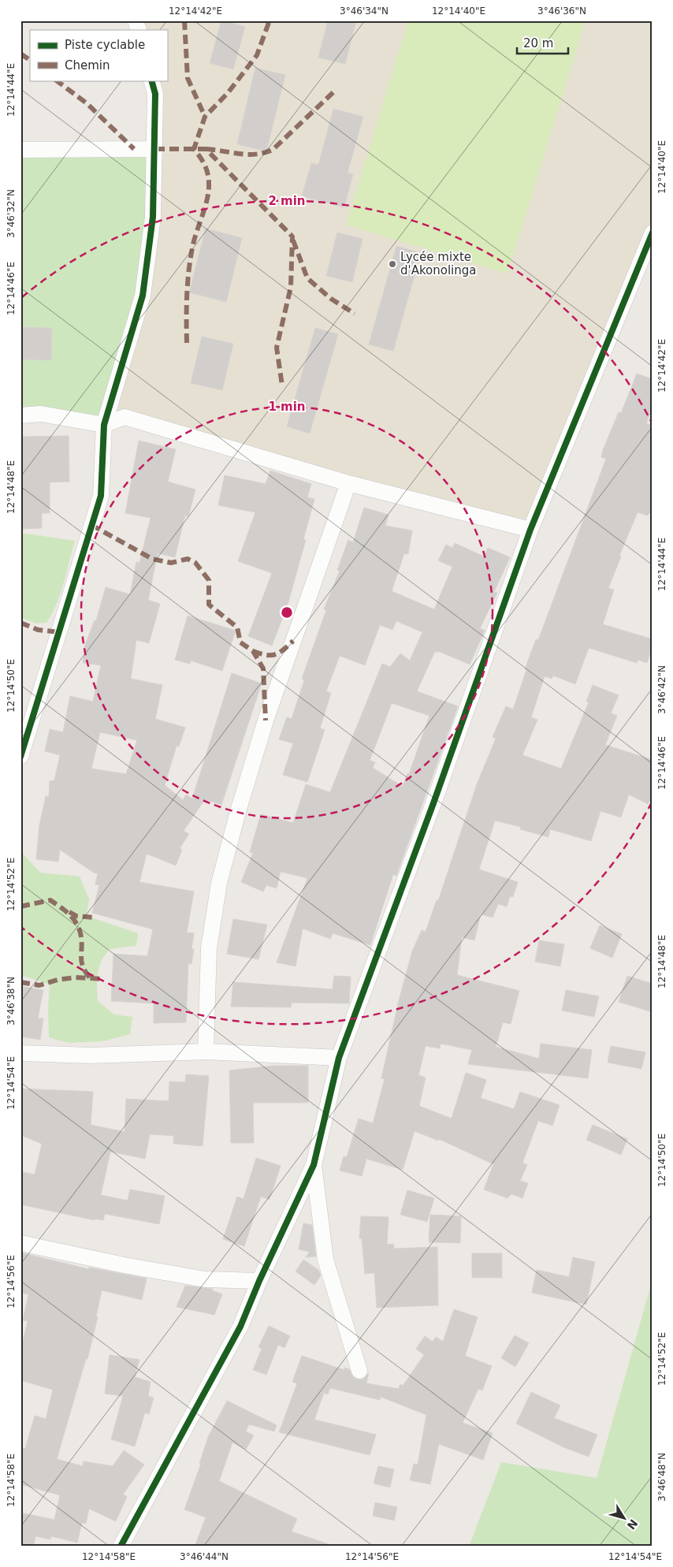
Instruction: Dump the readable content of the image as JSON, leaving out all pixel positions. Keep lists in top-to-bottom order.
{
  "places": ["Lycée mixte d'Akonolinga"],
  "legend": ["Piste cyclable", "Chemin"],
  "scale_bar": "20 m",
  "north": "bottom right",
  "coordinates": [
    "12°14'42\"E",
    "3°46'34\"N",
    "12°14'40\"E",
    "3°46'36\"N",
    "12°14'44\"E",
    "3°46'32\"N",
    "12°14'46\"E",
    "12°14'48\"E",
    "12°14'50\"E",
    "3°46'42\"N",
    "12°14'52\"E",
    "3°46'38\"N",
    "12°14'54\"E",
    "12°14'56\"E",
    "3°46'48\"N",
    "12°14'58\"E",
    "3°46'44\"N"
  ],
  "rings": ["2 min", "1 min"]
}
